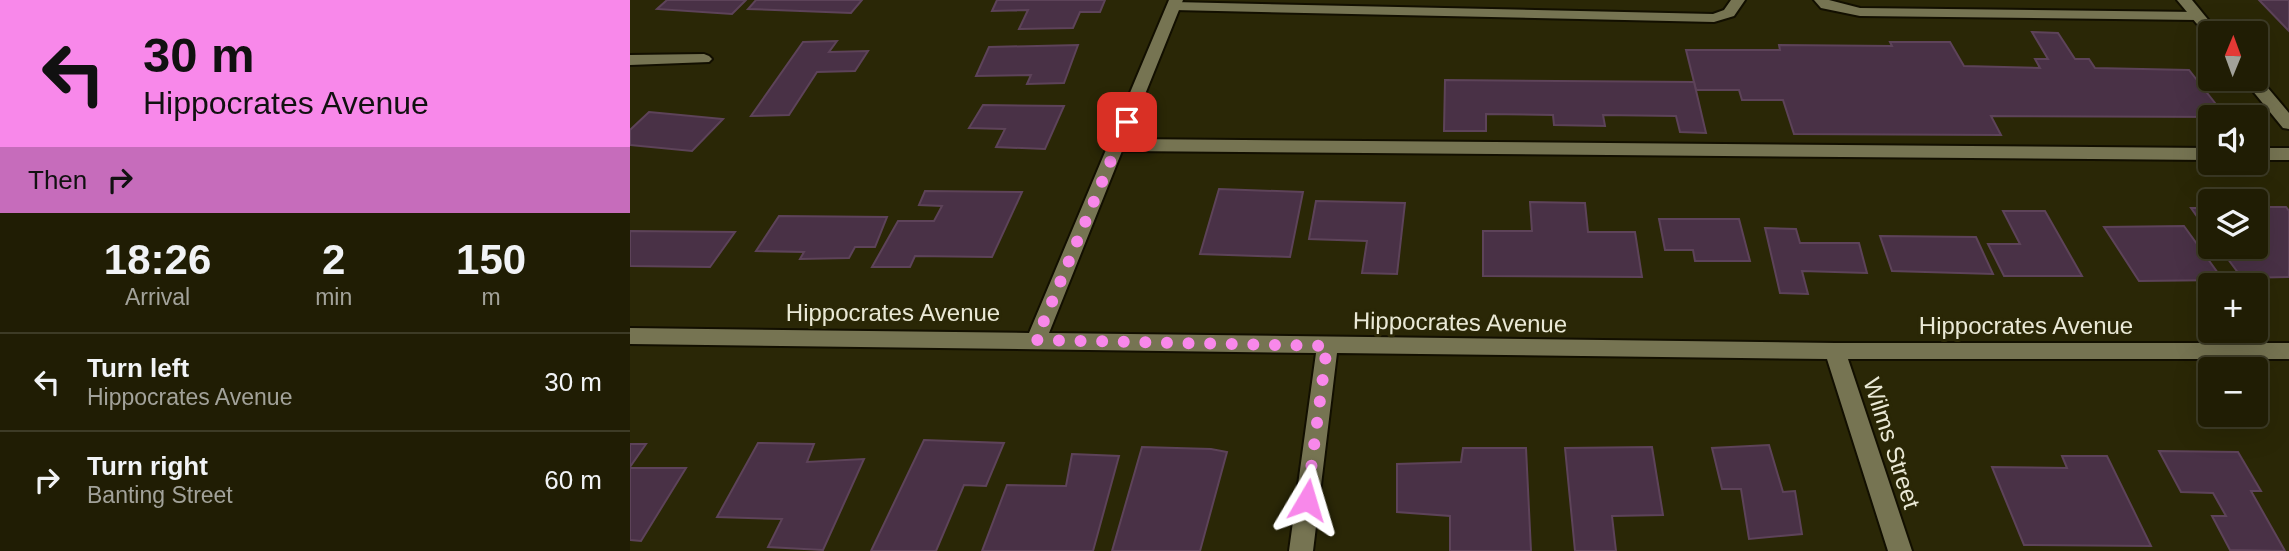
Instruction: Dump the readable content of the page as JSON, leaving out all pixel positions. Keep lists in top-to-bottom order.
{
  "streets": {
    "street": ["Hippocrates Avenue", "Wilms Street"]
  },
  "crossings": [
    ["Hippocrates Avenue", "Wilms Street"]
  ],
  "north": "top",
  "page": {
    "turn": ["30 m", "Hippocrates Avenue"],
    "map_buttons": ["+", "−"],
    "then": "Then",
    "eta": [
      "18:26",
      "Arrival",
      "2",
      "min",
      "150",
      "m"
    ],
    "list": [
      {
        "name": "Turn left",
        "note": "Hippocrates Avenue",
        "value": "30 m"
      },
      {
        "name": "Turn right",
        "note": "Banting Street",
        "value": "60 m"
      }
    ]
  }
}
